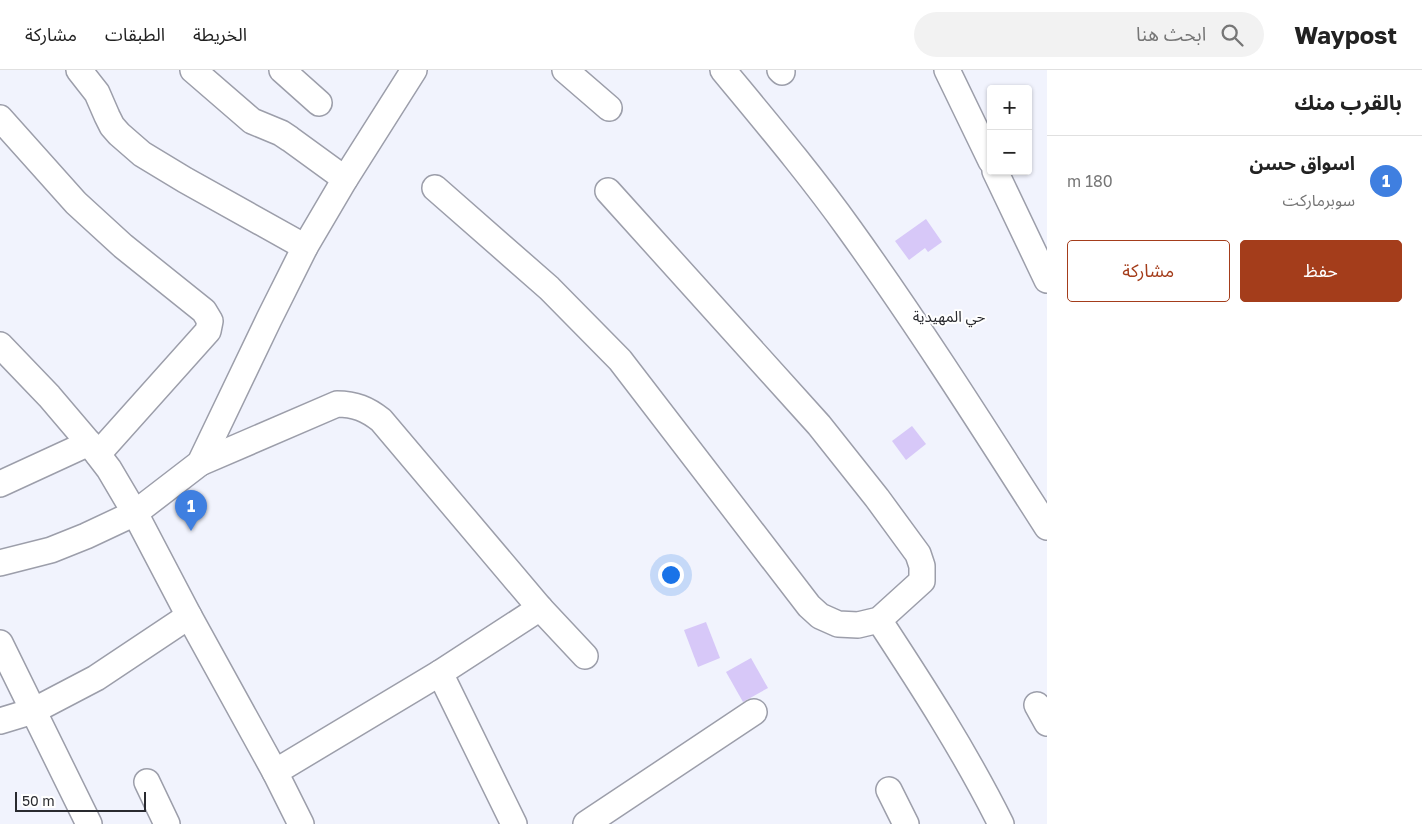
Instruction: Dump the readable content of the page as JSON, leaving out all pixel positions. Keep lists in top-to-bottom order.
{
  "districts": ["حي المهيدية"],
  "scale_bar": "50 m",
  "page": {
    "header": "Waypost",
    "search": "ابحث هنا",
    "nav": ["الخريطة", "الطبقات", "مشاركة"],
    "heading": "بالقرب منك",
    "map_buttons": ["+", "−"],
    "list": [
      {
        "mark": "1",
        "name": "اسواق حسن",
        "note": "سوبرماركت",
        "value": "180 m"
      }
    ],
    "buttons": ["حفظ", "مشاركة"],
    "pins": "1",
    "scale": "50 m"
  }
}
